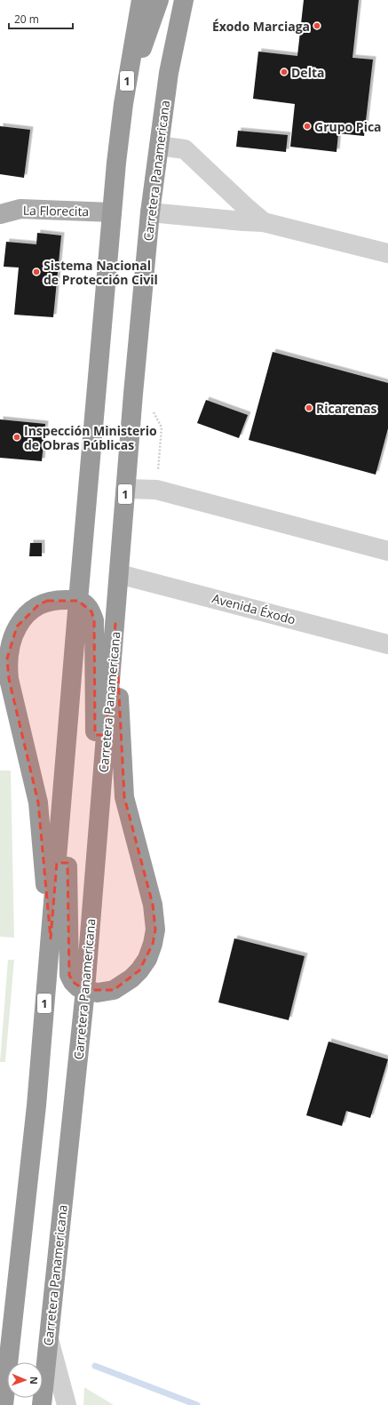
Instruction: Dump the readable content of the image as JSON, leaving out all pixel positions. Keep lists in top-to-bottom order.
{
  "streets": {
    "highway": ["1", "Carretera Panamericana"],
    "main road": ["La Florecita"],
    "street": ["Avenida Éxodo"]
  },
  "crossings": [
    ["1", "La Florecita"],
    ["Carretera Panamericana", "Avenida Éxodo"]
  ],
  "places": [
    "Éxodo Marciaga",
    "Delta",
    "Grupo Pica",
    "Sistema Nacional de Protección Civil",
    "Ricarenas",
    "Inspección Ministerio de Obras Públicas"
  ],
  "scale_bar": "20 m",
  "north": "right"
}
